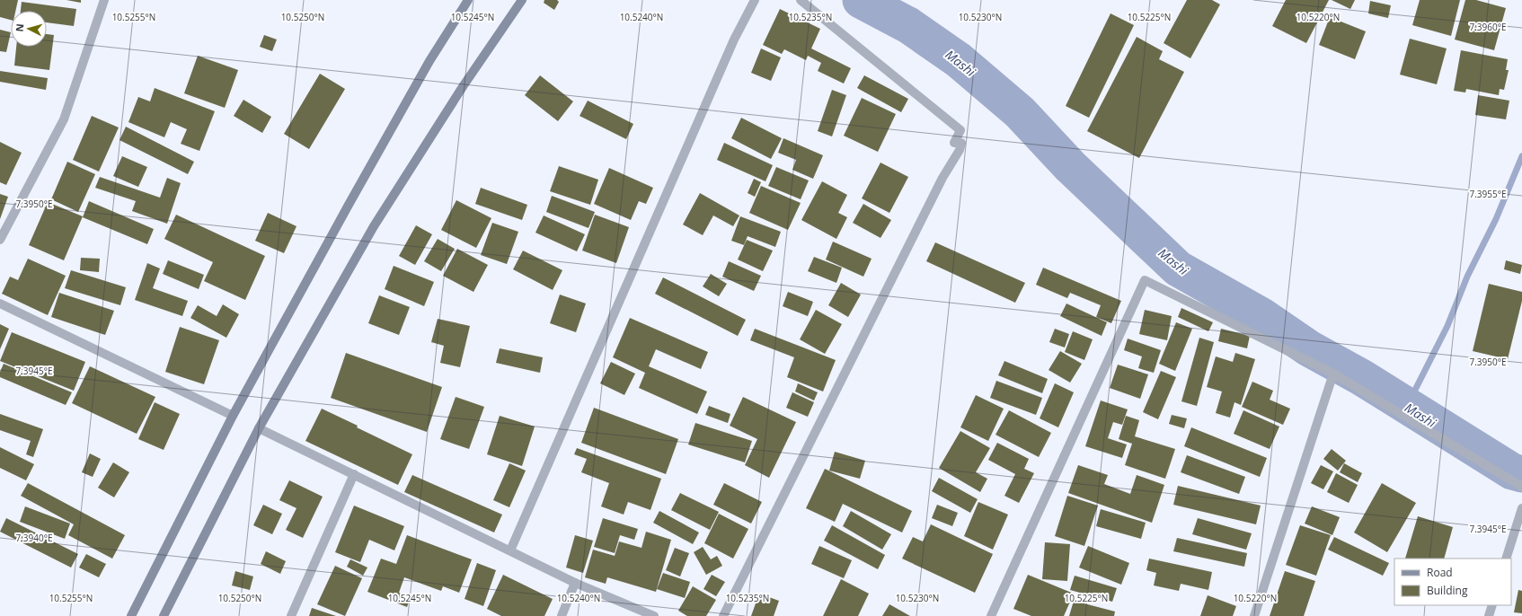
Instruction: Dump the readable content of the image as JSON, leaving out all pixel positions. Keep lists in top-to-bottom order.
{
  "water": ["Mashi"],
  "legend": ["Road", "Building"],
  "north": "left",
  "coordinates": [
    "10.5255°N",
    "10.5250°N",
    "10.5245°N",
    "10.5240°N",
    "10.5235°N",
    "10.5230°N",
    "10.5225°N",
    "10.5220°N",
    "7.3960°E",
    "7.3955°E",
    "7.3950°E",
    "7.3945°E",
    "7.3940°E"
  ]
}
